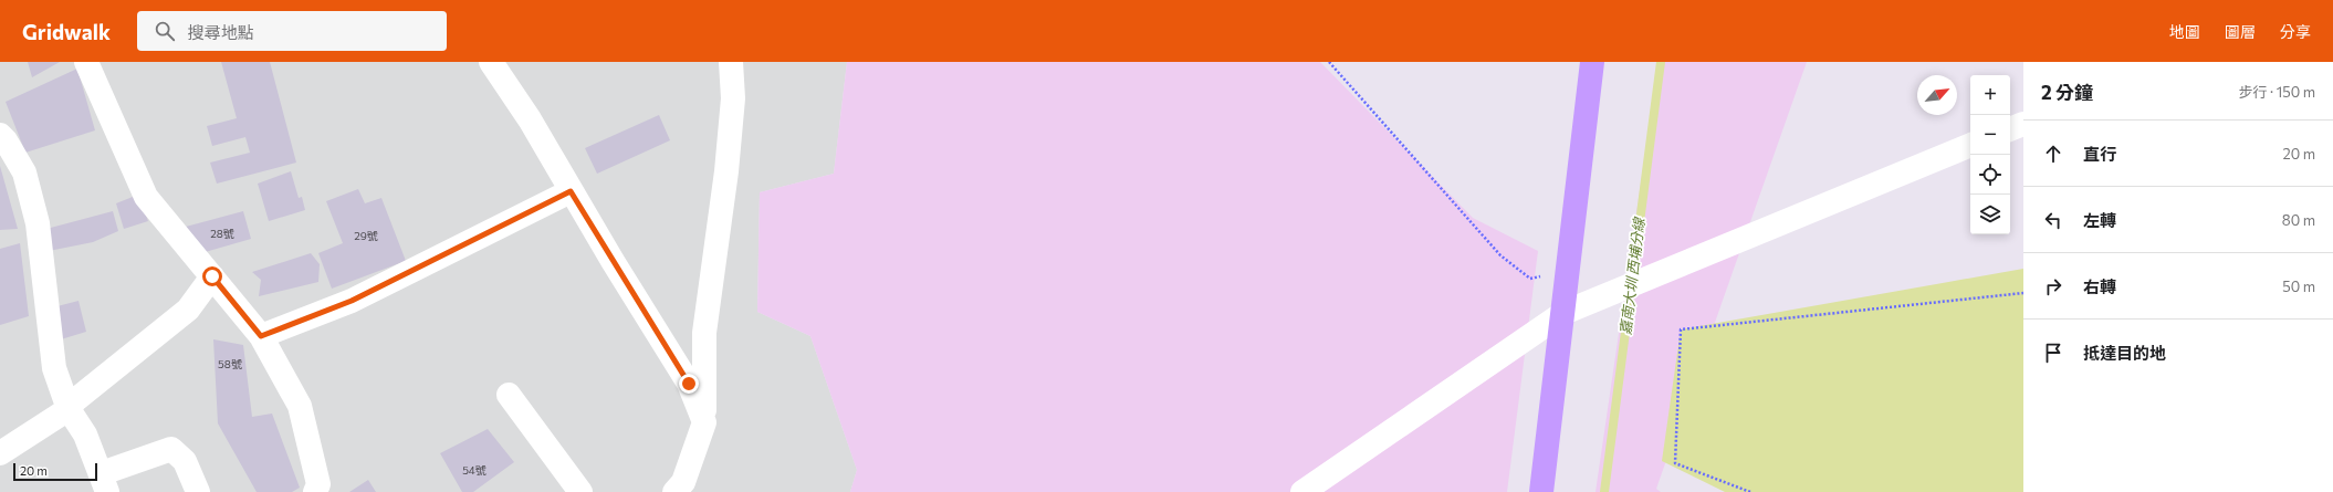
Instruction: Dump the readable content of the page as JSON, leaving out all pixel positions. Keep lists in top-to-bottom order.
{
  "water": ["嘉南大圳 西埔分線"],
  "house_numbers": [
    "28號",
    "29號",
    "58號",
    "54號"
  ],
  "scale_bar": "20 m",
  "north": "top right",
  "page": {
    "header": "Gridwalk",
    "search": "搜尋地點",
    "nav": ["地圖", "圖層", "分享"],
    "heading": ["2 分鐘", "步行 · 150 m"],
    "map_buttons": ["+", "−"],
    "list": [
      ["直行", "20 m"],
      ["左轉", "80 m"],
      ["右轉", "50 m"],
      "抵達目的地"
    ],
    "scale": "20 m"
  }
}
